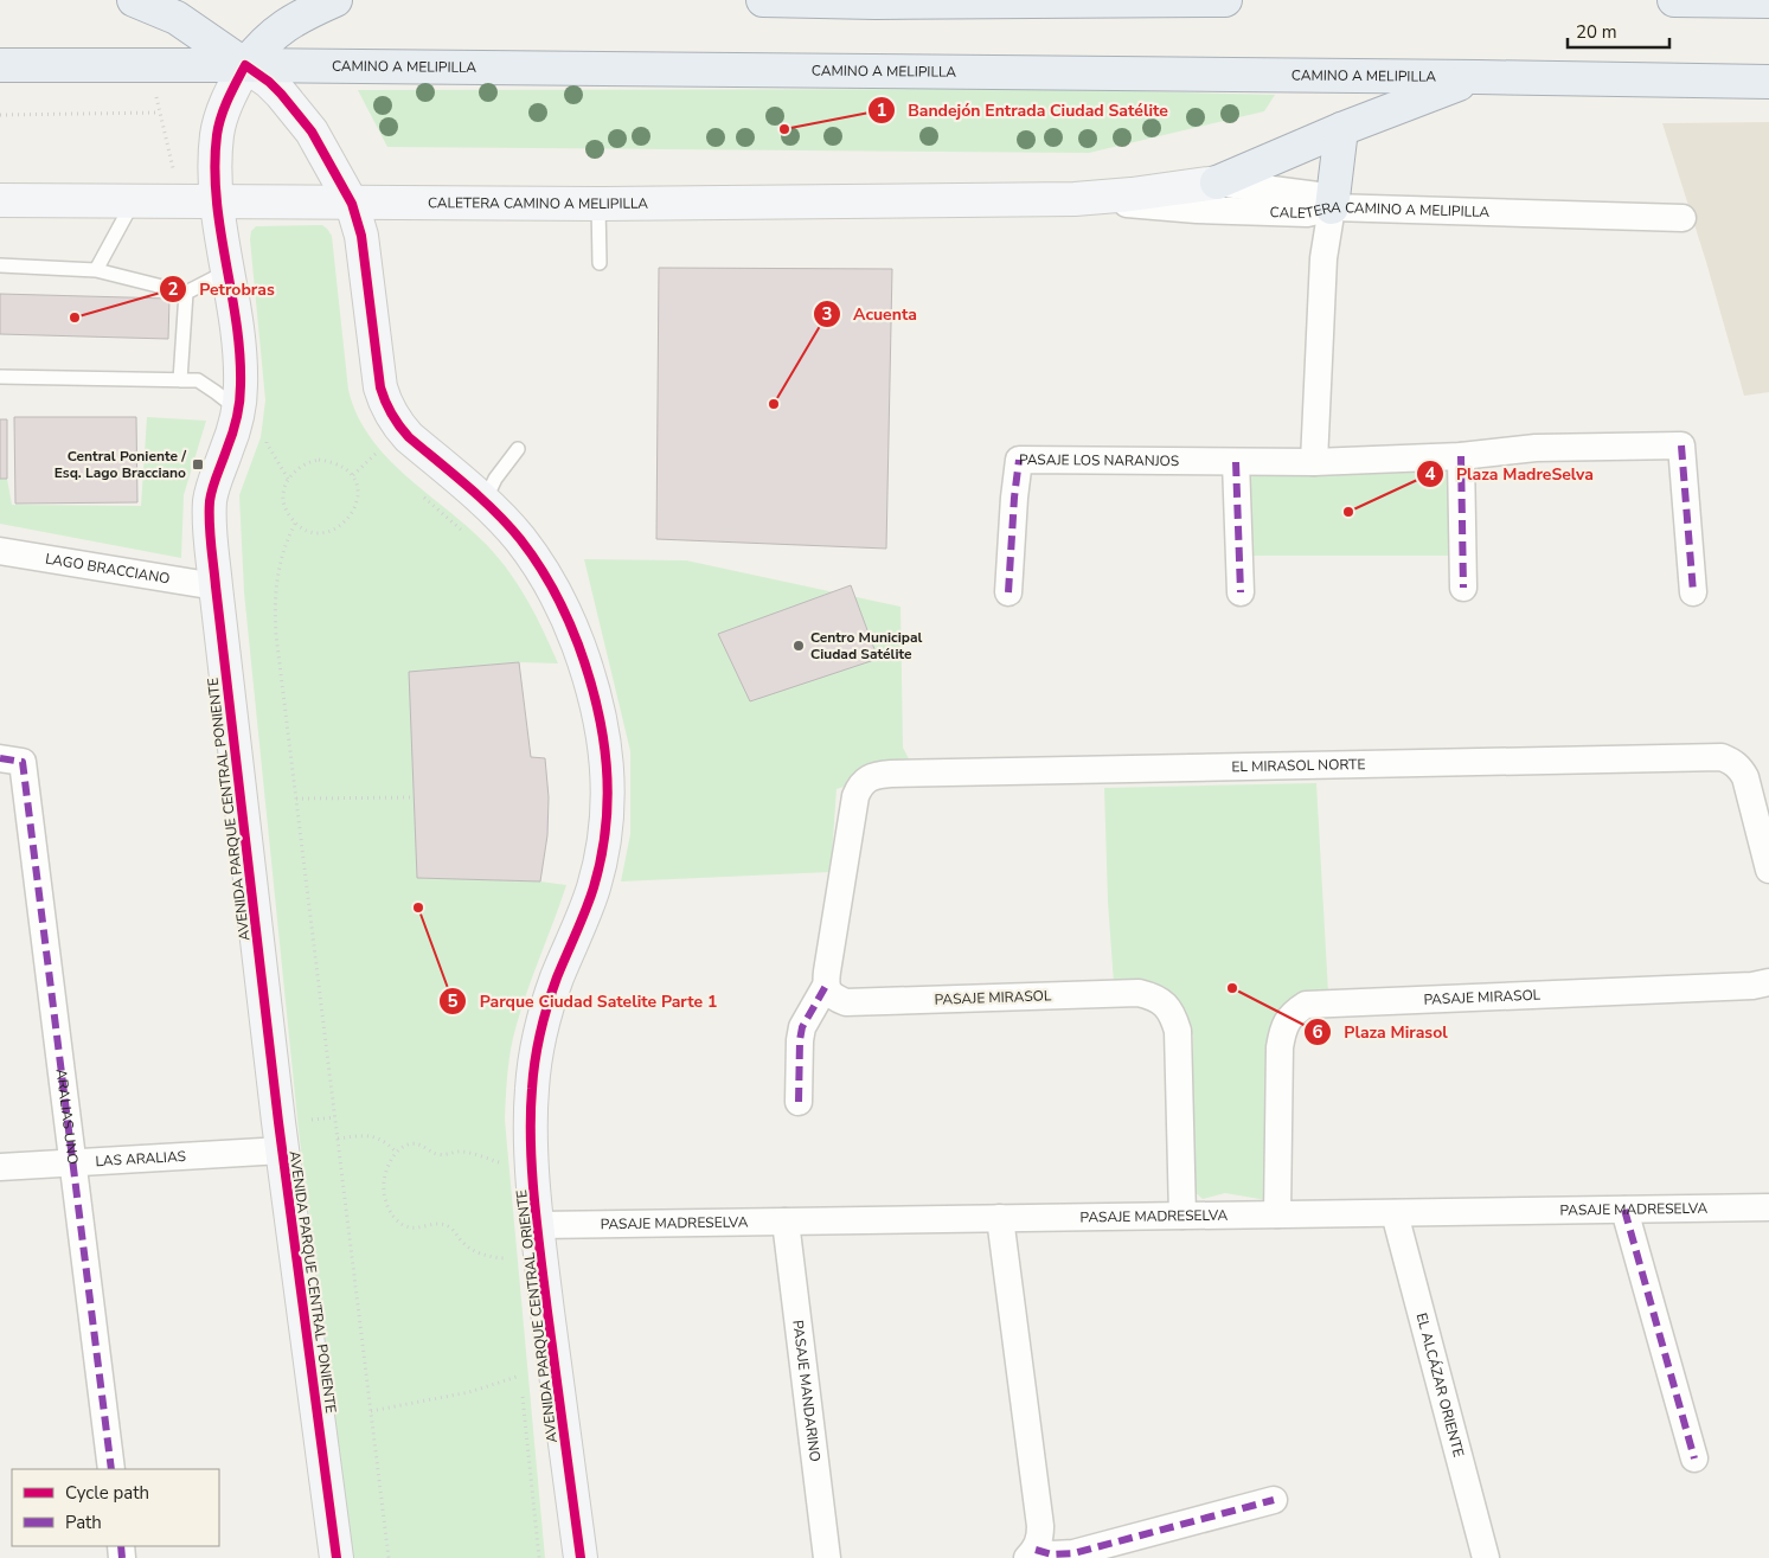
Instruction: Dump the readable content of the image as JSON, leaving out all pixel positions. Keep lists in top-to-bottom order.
{
  "streets": {
    "main road": ["CAMINO A MELIPILLA"],
    "street": [
      "CALETERA CAMINO A MELIPILLA",
      "PASAJE LOS NARANJOS",
      "LAGO BRACCIANO",
      "EL MIRASOL NORTE",
      "AVENIDA PARQUE CENTRAL PONIENTE",
      "PASAJE MIRASOL",
      "ARALIAS UNO",
      "LAS ARALIAS",
      "PASAJE MADRESELVA",
      "AVENIDA PARQUE CENTRAL ORIENTE",
      "EL ALCÁZAR ORIENTE",
      "PASAJE MANDARINO"
    ]
  },
  "crossings": [
    ["CAMINO A MELIPILLA", "AVENIDA PARQUE CENTRAL PONIENTE"],
    ["CAMINO A MELIPILLA", "AVENIDA PARQUE CENTRAL ORIENTE"],
    ["CALETERA CAMINO A MELIPILLA", "AVENIDA PARQUE CENTRAL PONIENTE"],
    ["CALETERA CAMINO A MELIPILLA", "AVENIDA PARQUE CENTRAL ORIENTE"],
    ["LAGO BRACCIANO", "AVENIDA PARQUE CENTRAL PONIENTE"],
    ["EL MIRASOL NORTE", "PASAJE MIRASOL"],
    ["AVENIDA PARQUE CENTRAL PONIENTE", "LAS ARALIAS"],
    ["AVENIDA PARQUE CENTRAL PONIENTE", "AVENIDA PARQUE CENTRAL ORIENTE"],
    ["PASAJE MIRASOL", "PASAJE MADRESELVA"],
    ["ARALIAS UNO", "LAS ARALIAS"],
    ["PASAJE MADRESELVA", "AVENIDA PARQUE CENTRAL ORIENTE"],
    ["PASAJE MADRESELVA", "EL ALCÁZAR ORIENTE"],
    ["PASAJE MADRESELVA", "PASAJE MANDARINO"]
  ],
  "places": {
    "other": [
      "Bandejón Entrada Ciudad Satélite",
      "Petrobras",
      "Acuenta",
      "Plaza MadreSelva",
      "Centro Municipal Ciudad Satélite",
      "Parque Ciudad Satelite Parte 1",
      "Plaza Mirasol"
    ],
    "transit": ["Central Poniente / Esq. Lago Bracciano"]
  },
  "legend": ["Cycle path", "Path"],
  "scale_bar": "20 m"
}
